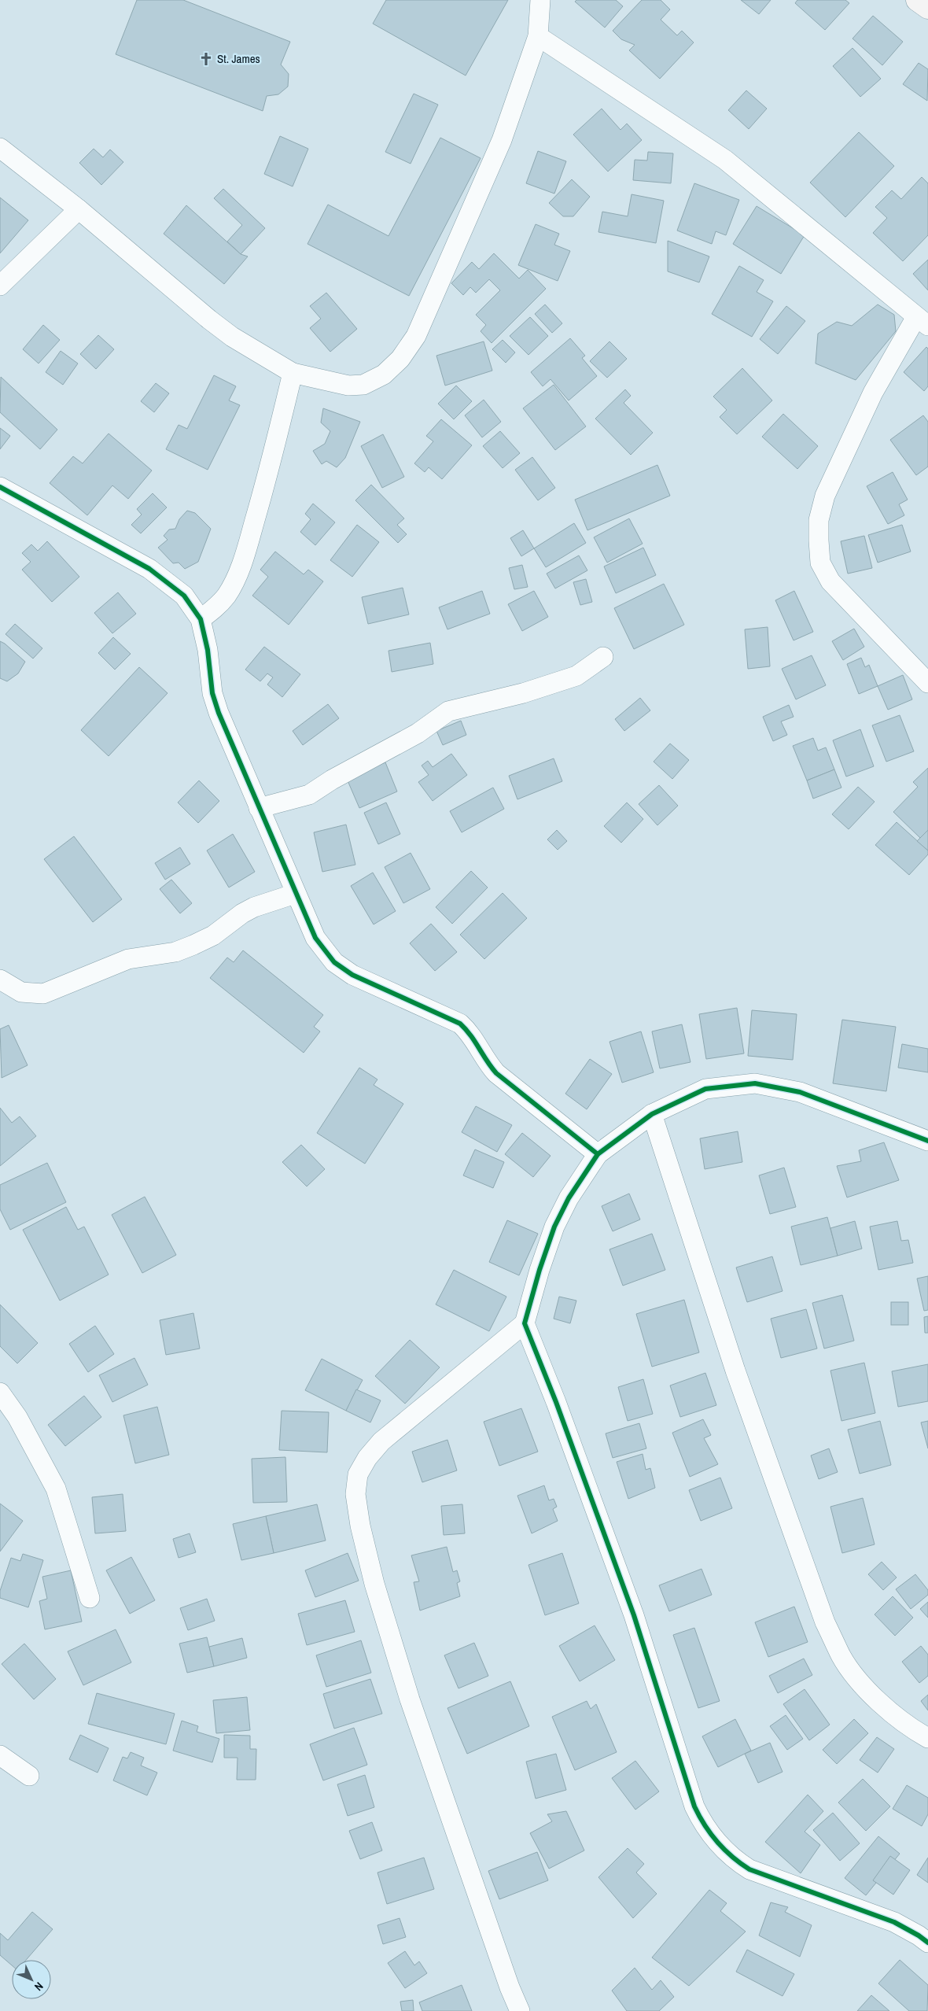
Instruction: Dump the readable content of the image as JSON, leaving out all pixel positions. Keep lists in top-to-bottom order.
{
  "places": {
    "church": ["St. James"]
  },
  "north": "bottom right"
}
